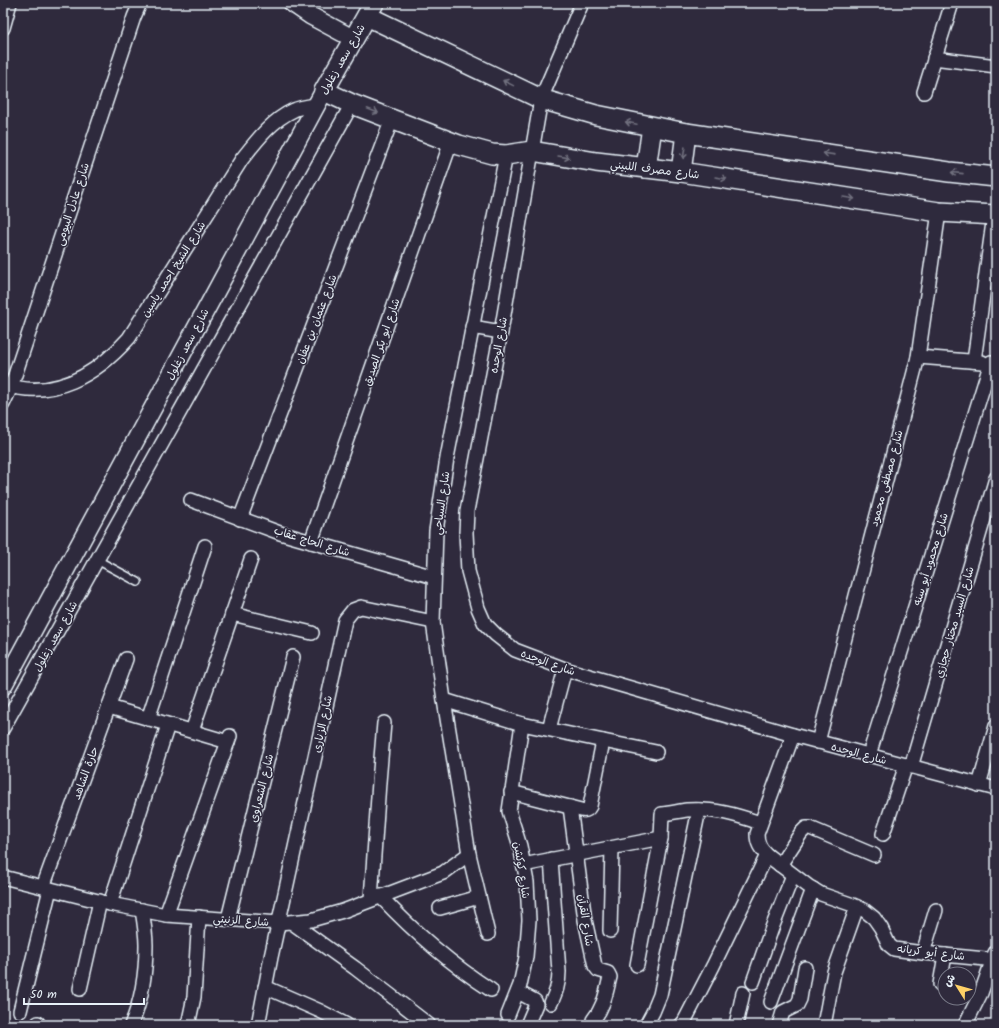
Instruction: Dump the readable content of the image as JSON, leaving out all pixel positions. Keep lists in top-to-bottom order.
{
  "streets": {
    "main road": ["شارع سعد زغلول", "شارع مصرف اللبيني"],
    "street": [
      "شارع عادل البيومى",
      "شارع الشيخ احمد ياسين",
      "شارع عثمان بن عفان",
      "شارع ابو بكر الصديق",
      "شارع الوحده",
      "شارع مصطفى محمود",
      "شارع السياحي",
      "شارع الحاج عقاب",
      "شارع محمود أبو سنه",
      "شارع السيد مختار حجازي",
      "شارع الزنارى",
      "حارة الشاهد",
      "شارع الشعراوى",
      "شارع كوكشن",
      "شارع الزنيتي",
      "شارع القرآن",
      "شارع أبو كريانه"
    ]
  },
  "crossings": [
    ["شارع سعد زغلول", "شارع مصرف اللبيني"],
    ["شارع سعد زغلول", "شارع الشيخ احمد ياسين"],
    ["شارع مصرف اللبيني", "شارع الشيخ احمد ياسين"],
    ["شارع مصرف اللبيني", "شارع عثمان بن عفان"],
    ["شارع مصرف اللبيني", "شارع ابو بكر الصديق"],
    ["شارع مصرف اللبيني", "شارع الوحده"],
    ["شارع مصرف اللبيني", "شارع مصطفى محمود"],
    ["شارع مصرف اللبيني", "شارع السياحي"],
    ["شارع عادل البيومى", "شارع الشيخ احمد ياسين"],
    ["شارع عثمان بن عفان", "شارع الحاج عقاب"],
    ["شارع ابو بكر الصديق", "شارع الحاج عقاب"],
    ["شارع الوحده", "شارع مصطفى محمود"],
    ["شارع الوحده", "شارع محمود أبو سنه"],
    ["شارع الوحده", "شارع السيد مختار حجازي"],
    ["شارع الوحده", "شارع أبو كريانه"],
    ["شارع السياحي", "شارع الحاج عقاب"],
    ["شارع السياحي", "شارع الزنارى"],
    ["شارع السياحي", "شارع الزنيتي"],
    ["شارع الزنارى", "شارع الزنيتي"],
    ["حارة الشاهد", "شارع الزنيتي"],
    ["شارع الشعراوى", "شارع الزنيتي"]
  ],
  "scale_bar": "50 m",
  "north": "top left"
}
